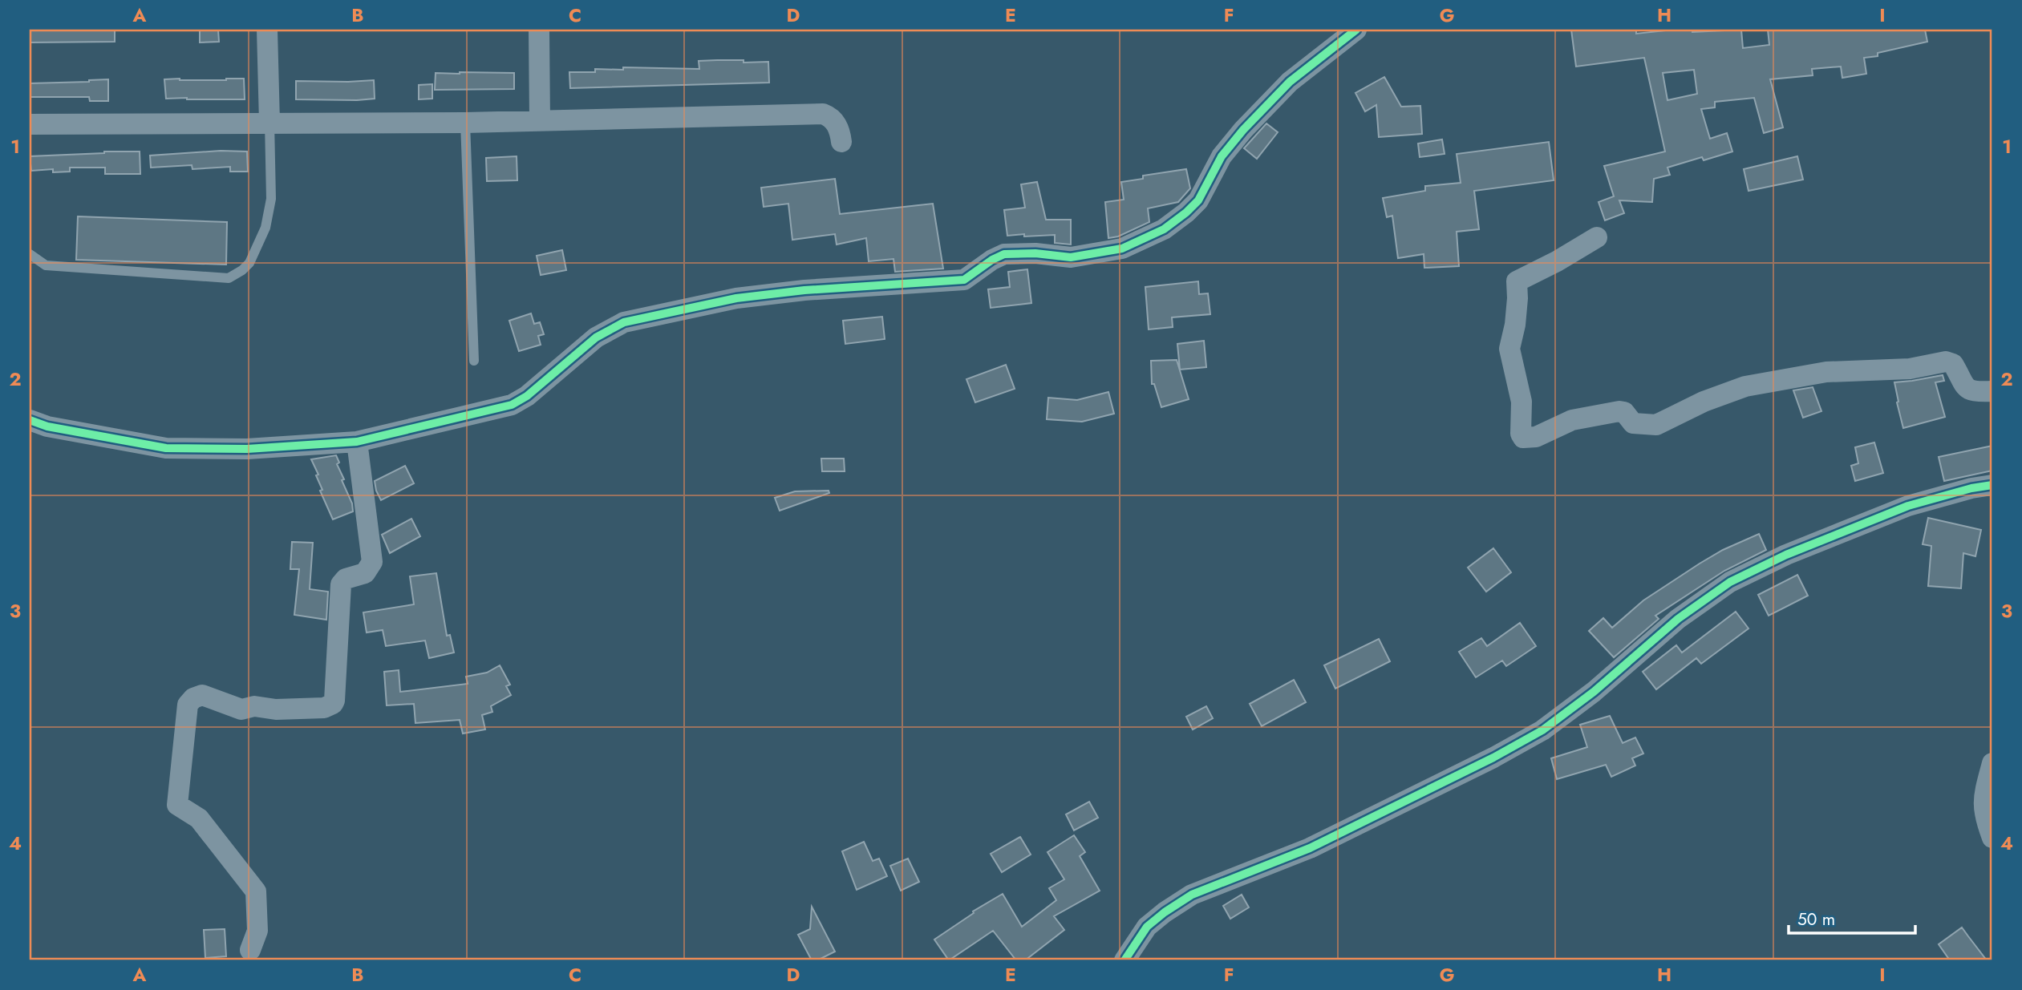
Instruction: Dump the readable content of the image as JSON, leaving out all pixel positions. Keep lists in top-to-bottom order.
{
  "scale_bar": "50 m",
  "grid": {
    "columns": [
      "A",
      "B",
      "C",
      "D",
      "E",
      "F",
      "G",
      "H",
      "I"
    ],
    "rows": [
      "1",
      "2",
      "3",
      "4"
    ]
  }
}
